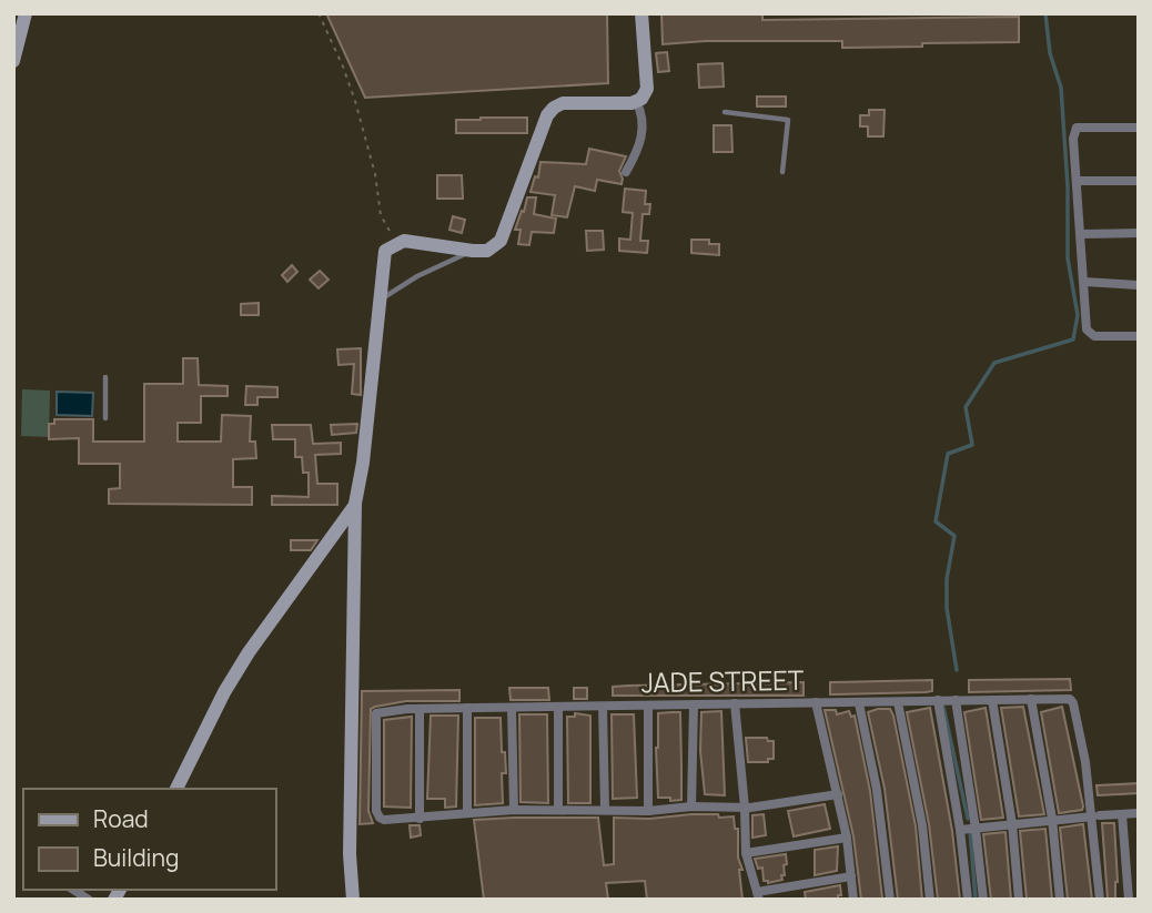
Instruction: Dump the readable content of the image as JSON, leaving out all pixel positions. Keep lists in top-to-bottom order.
{
  "streets": {
    "street": ["JADE STREET"]
  },
  "legend": ["Road", "Building"]
}
